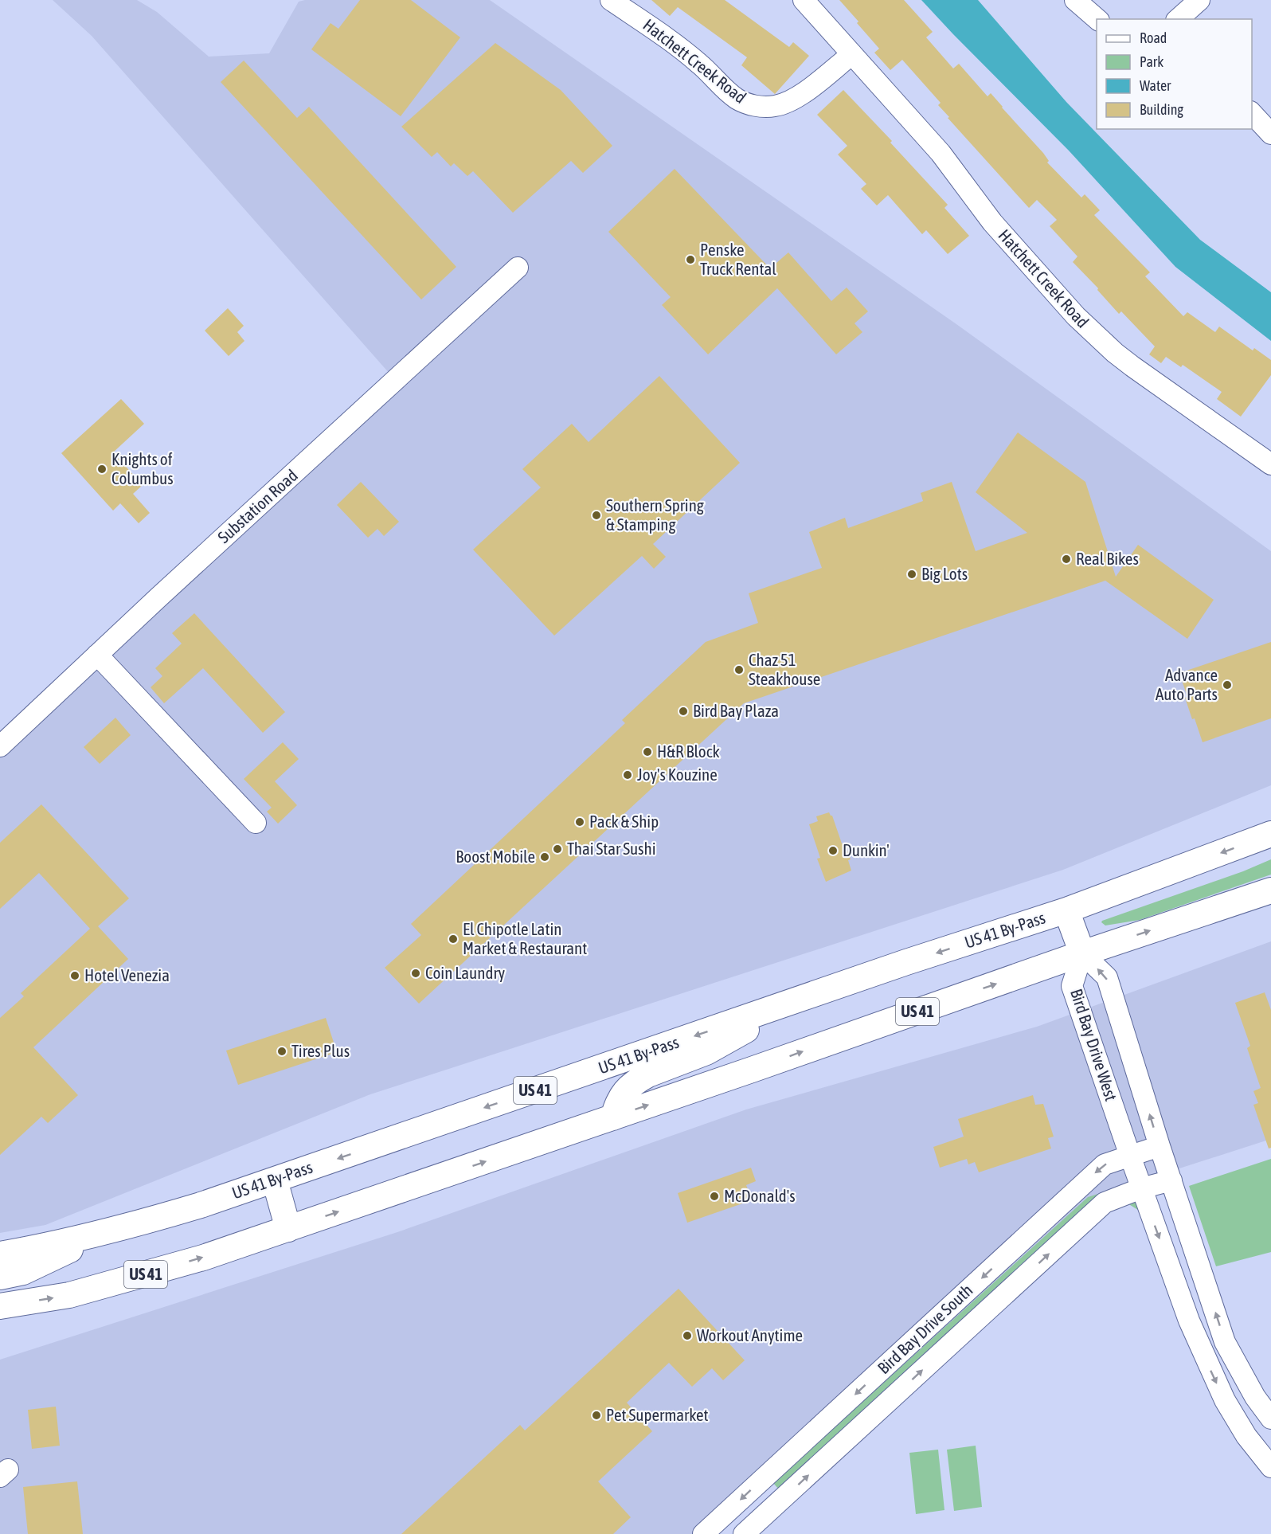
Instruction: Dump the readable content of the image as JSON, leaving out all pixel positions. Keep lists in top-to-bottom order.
{
  "streets": {
    "main road": ["US 41 By-Pass", "US 41"],
    "street": [
      "Hatchett Creek Road",
      "Substation Road",
      "Bird Bay Drive West",
      "Bird Bay Drive South"
    ]
  },
  "crossings": [
    ["US 41", "Bird Bay Drive West"],
    ["Bird Bay Drive West", "Bird Bay Drive South"]
  ],
  "places": [
    "Penske Truck Rental",
    "Knights of Columbus",
    "Southern Spring & Stamping",
    "Real Bikes",
    "Big Lots",
    "Chaz 51 Steakhouse",
    "Advance Auto Parts",
    "Bird Bay Plaza",
    "H&R Block",
    "Joy's Kouzine",
    "Pack & Ship",
    "Thai Star Sushi",
    "Dunkin'",
    "Boost Mobile",
    "El Chipotle Latin Market & Restaurant",
    "Coin Laundry",
    "Hotel Venezia",
    "Tires Plus",
    "McDonald's",
    "Workout Anytime",
    "Pet Supermarket"
  ],
  "legend": [
    "Road",
    "Park",
    "Water",
    "Building"
  ]
}
